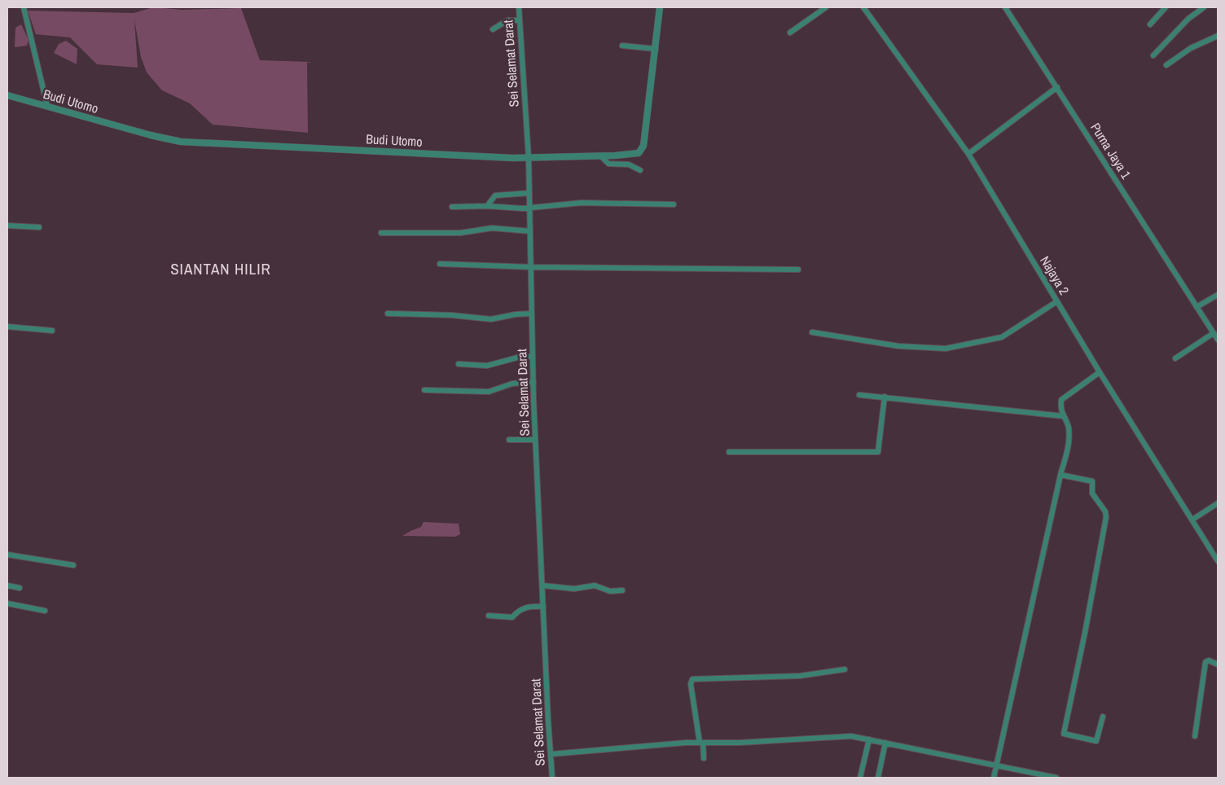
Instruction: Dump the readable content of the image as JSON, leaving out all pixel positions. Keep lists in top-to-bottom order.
{
  "streets": {
    "street": [
      "Sei Selamat Darat",
      "Budi Utomo",
      "Purna Jaya 1",
      "Najaya 2"
    ]
  },
  "crossings": [
    ["Sei Selamat Darat", "Budi Utomo"]
  ],
  "districts": ["SIANTAN HILIR"]
}
